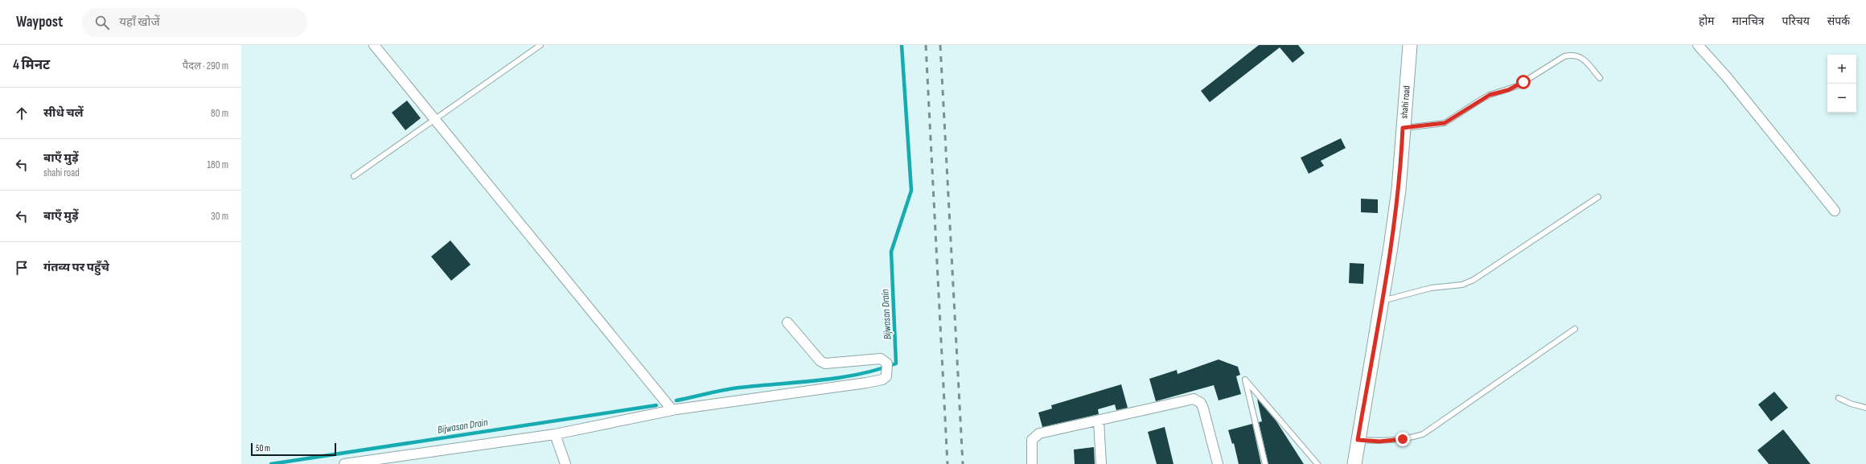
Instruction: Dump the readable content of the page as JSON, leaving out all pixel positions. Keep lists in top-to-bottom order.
{
  "streets": {
    "street": ["shahi road"]
  },
  "water": ["Bijwasan Drain"],
  "scale_bar": "50 m",
  "page": {
    "header": "Waypost",
    "search": "यहाँ खोजें",
    "nav": [
      "होम",
      "मानचित्र",
      "परिचय",
      "संपर्क"
    ],
    "heading": ["4 मिनट", "पैदल · 290 m"],
    "map_buttons": ["+", "−"],
    "list": [
      ["सीधे चलें", "80 m"],
      ["बाएँ मुड़ें", "shahi road", "180 m"],
      ["बाएँ मुड़ें", "30 m"],
      "गंतव्य पर पहुँचे"
    ],
    "scale": "50 m"
  }
}
